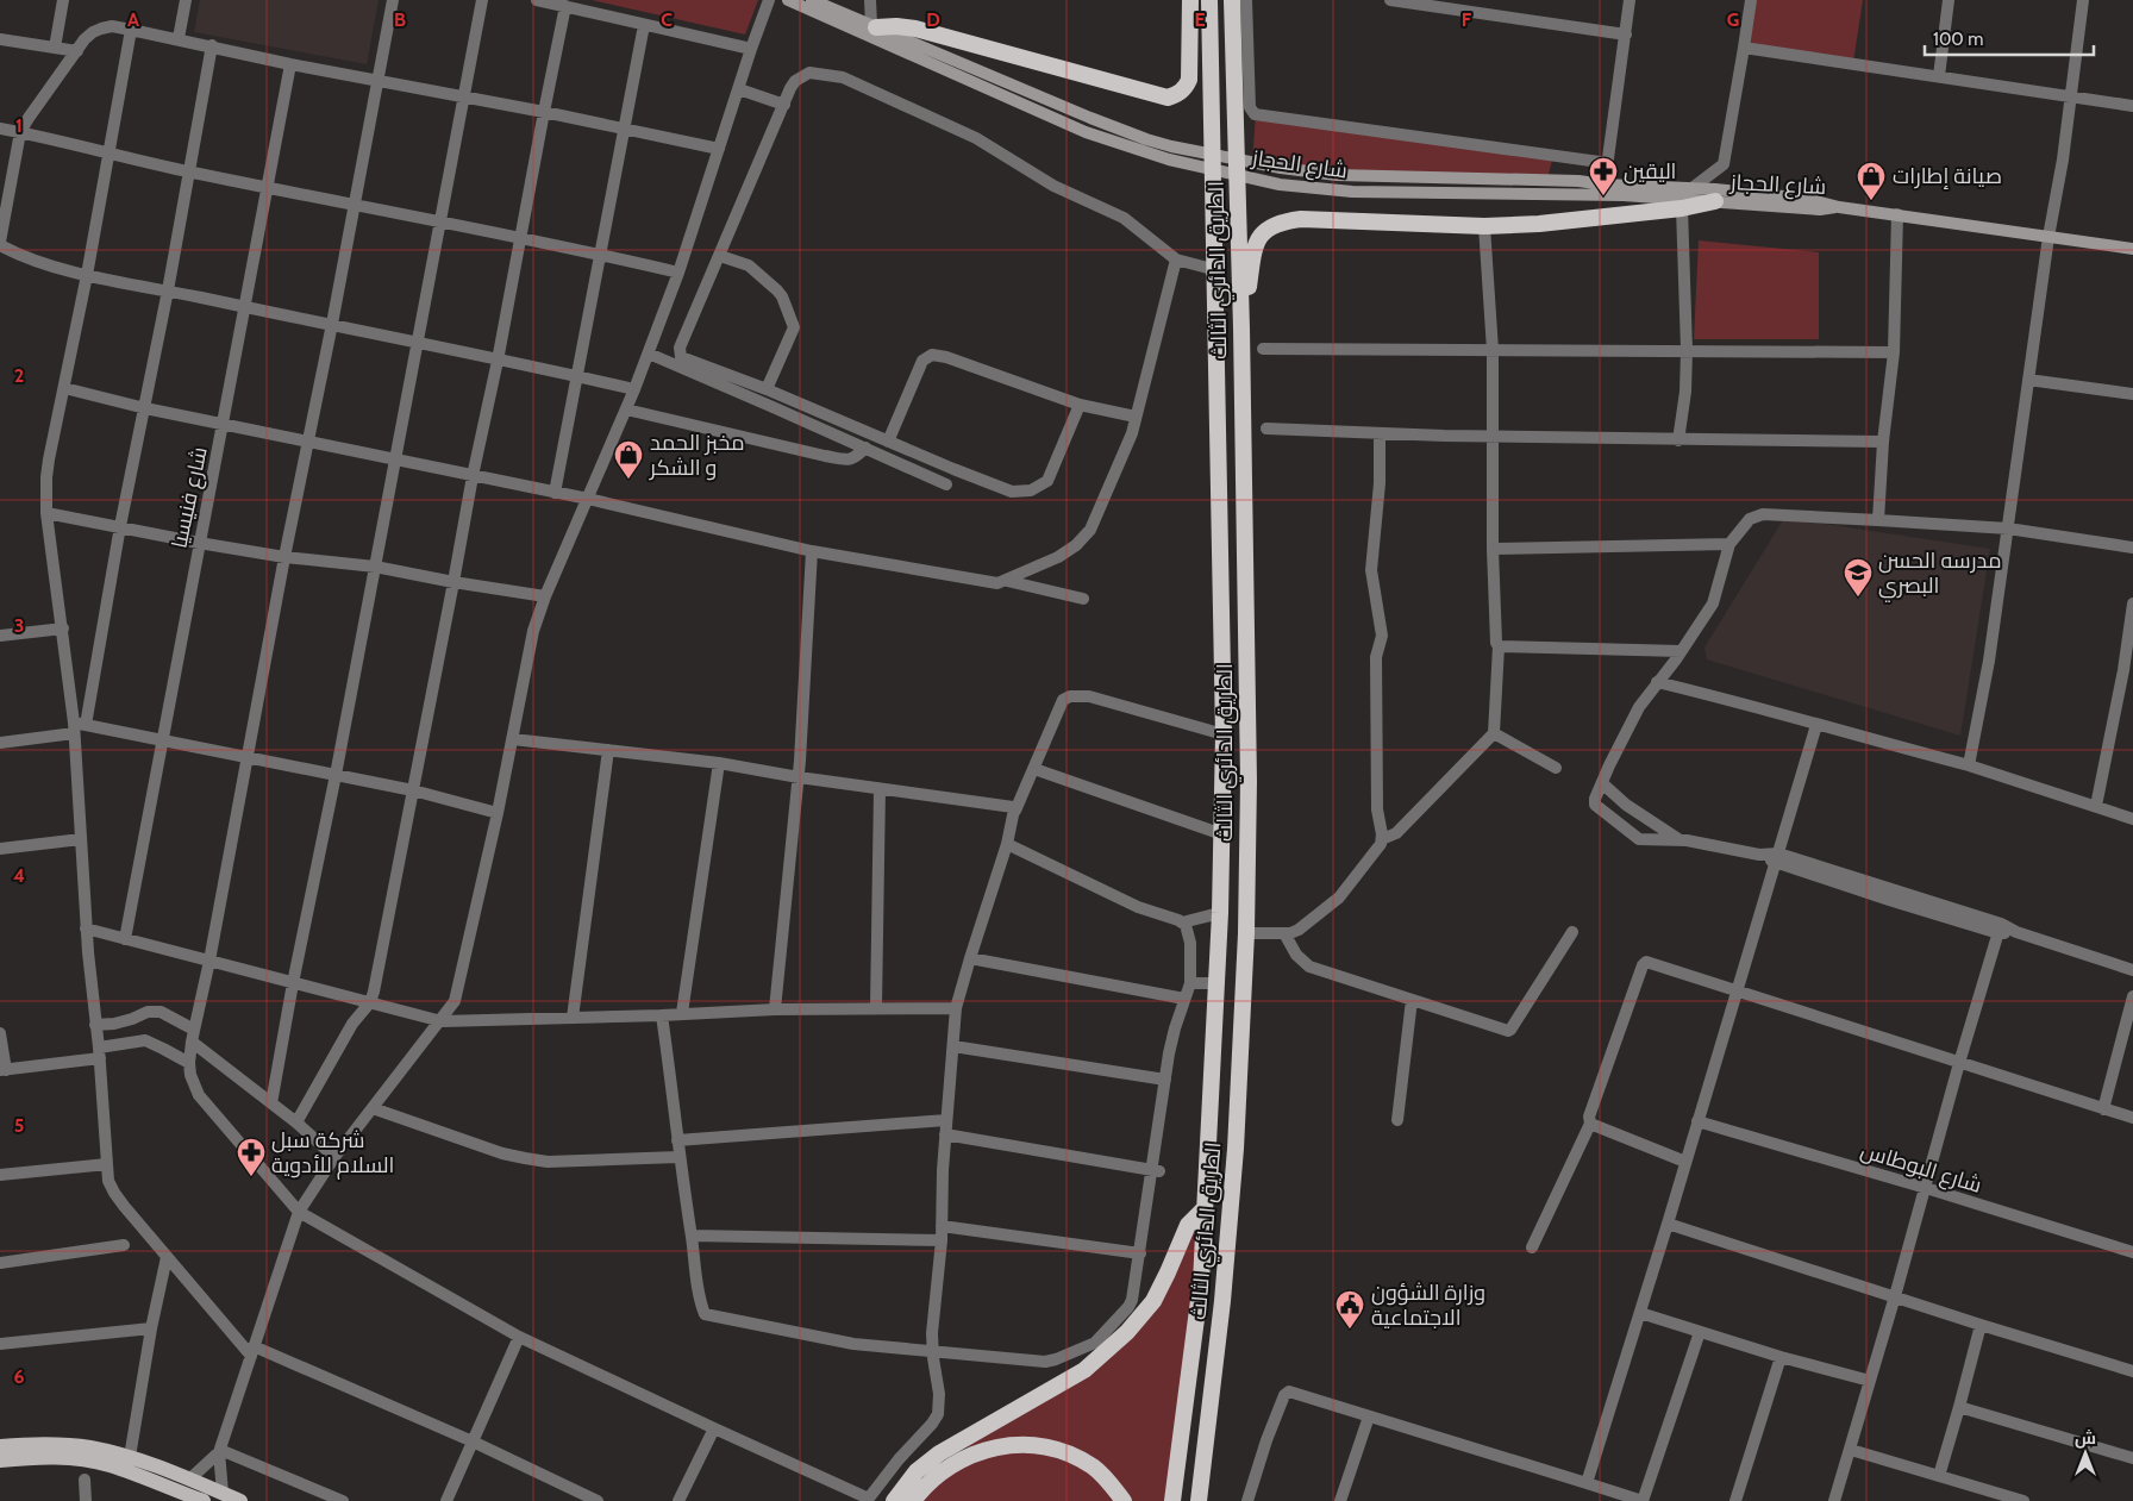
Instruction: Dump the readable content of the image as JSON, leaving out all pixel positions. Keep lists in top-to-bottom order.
{
  "streets": {
    "highway": ["الطريق الدائري الثالث"],
    "main road": ["شارع الحجاز"],
    "street": ["شارع فنيسيا", "شارع البوطاس"]
  },
  "places": {
    "pharmacy": ["اليقين", "شركة سبل السلام للأدوية"],
    "shop": ["صيانة إطارات", "مخبز الحمد و الشكر"],
    "school or university": ["مدرسه الحسن البصري"],
    "public building": ["وزارة الشؤون الاجتماعية"]
  },
  "scale_bar": "100 m",
  "north": "top",
  "grid": {
    "columns": [
      "A",
      "B",
      "C",
      "D",
      "E",
      "F",
      "G"
    ],
    "rows": [
      "1",
      "2",
      "3",
      "4",
      "5",
      "6"
    ]
  }
}
